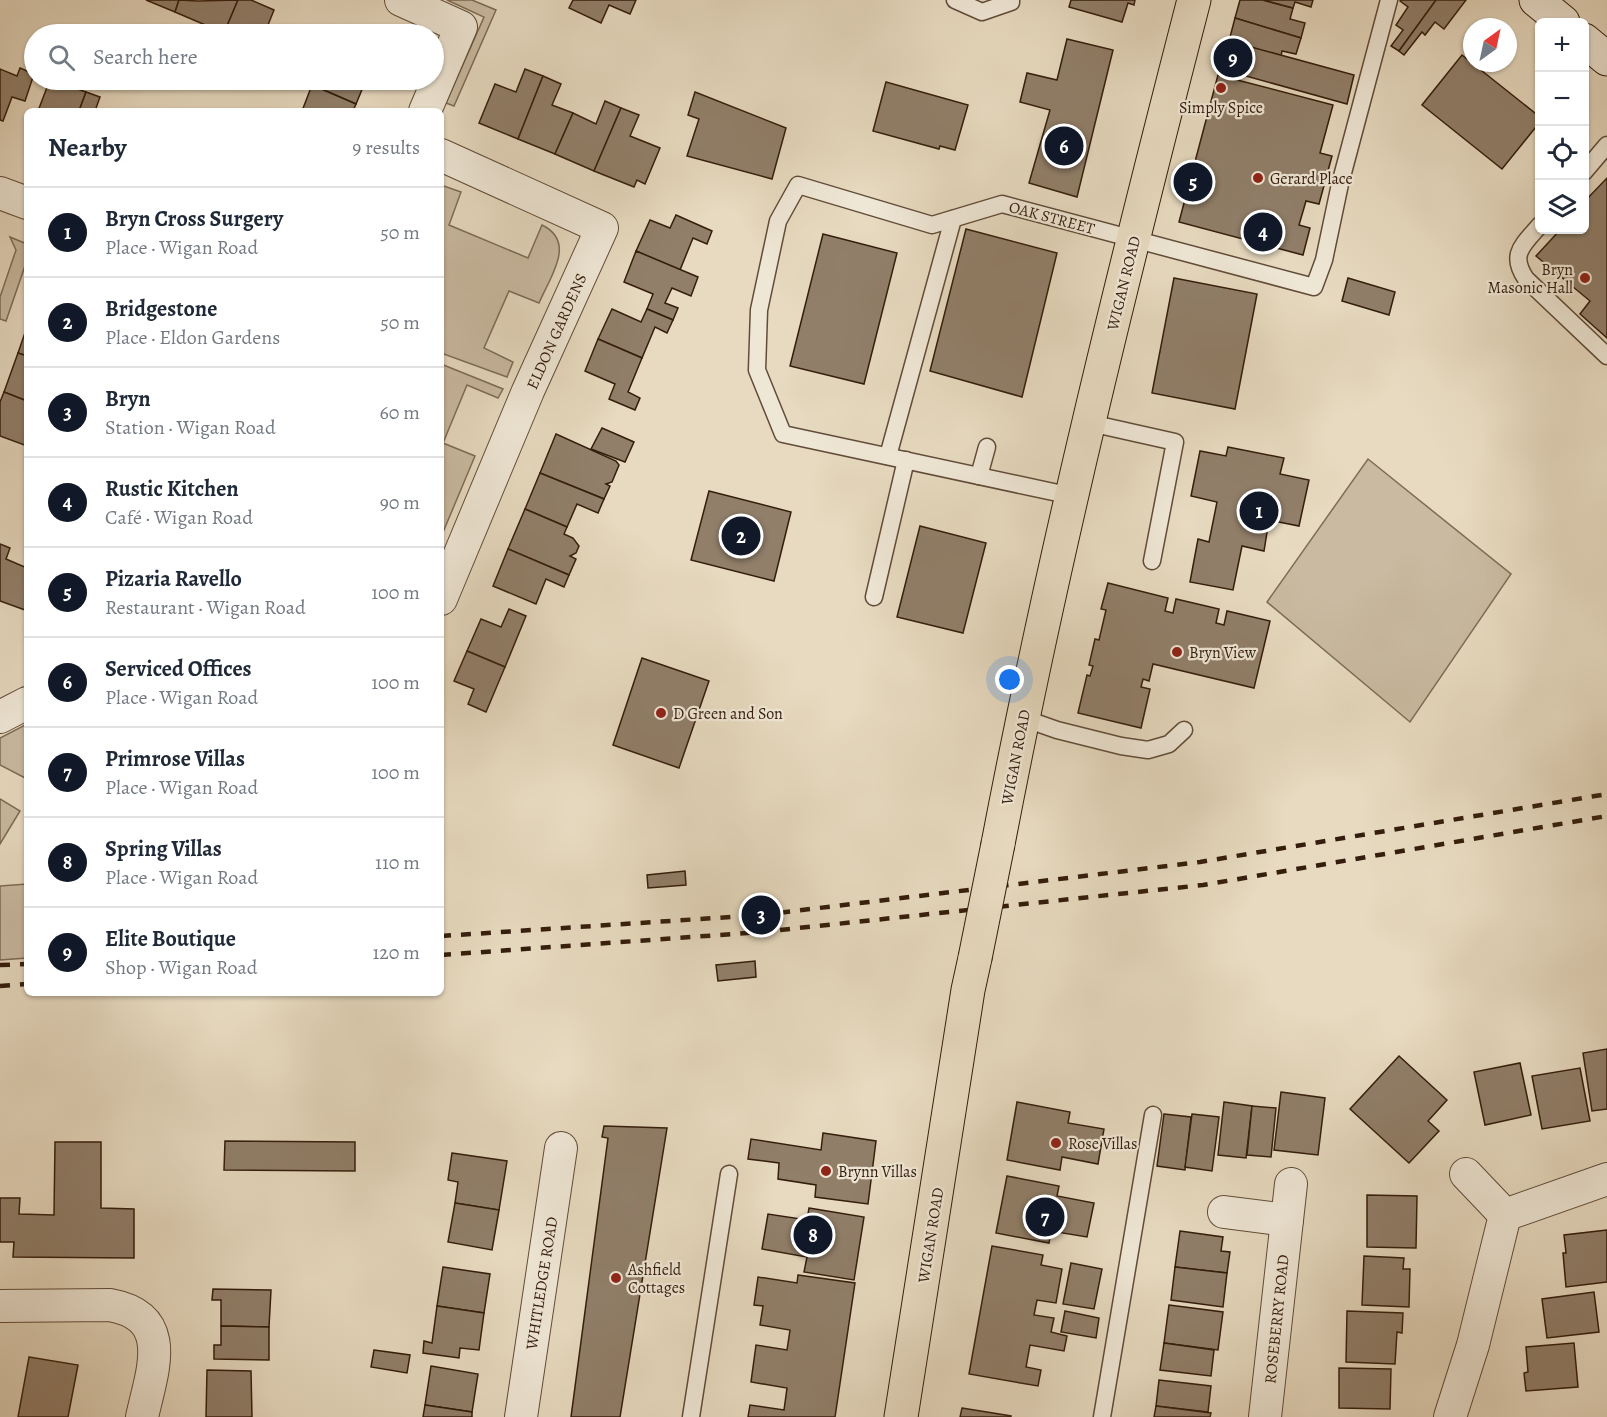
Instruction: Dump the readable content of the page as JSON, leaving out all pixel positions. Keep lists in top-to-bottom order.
{
  "streets": {
    "main road": ["WIGAN ROAD"],
    "street": ["ELDON GARDENS", "WHITLEDGE ROAD", "ROSEBERRY ROAD"],
    "lane": ["OAK STREET"]
  },
  "crossings": [
    ["OAK STREET", "WIGAN ROAD"]
  ],
  "places": [
    "Simply Spice",
    "Gerard Place",
    "Bryn Masonic Hall",
    "Bryn View",
    "D Green and Son",
    "Rose Villas",
    "Brynn Villas",
    "Ashfield Cottages"
  ],
  "north": "top right",
  "page": {
    "map_buttons": ["+", "−"],
    "search": "Search here",
    "pins": [
      "9",
      "6",
      "5",
      "4",
      "1",
      "2",
      "3",
      "7",
      "8"
    ],
    "heading": ["Nearby", "9 results"],
    "list": [
      {
        "mark": "1",
        "name": "Bryn Cross Surgery",
        "note": "Place · Wigan Road",
        "value": "50 m"
      },
      {
        "mark": "2",
        "name": "Bridgestone",
        "note": "Place · Eldon Gardens",
        "value": "50 m"
      },
      {
        "mark": "3",
        "name": "Bryn",
        "note": "Station · Wigan Road",
        "value": "60 m"
      },
      {
        "mark": "4",
        "name": "Rustic Kitchen",
        "note": "Café · Wigan Road",
        "value": "90 m"
      },
      {
        "mark": "5",
        "name": "Pizaria Ravello",
        "note": "Restaurant · Wigan Road",
        "value": "100 m"
      },
      {
        "mark": "6",
        "name": "Serviced Offices",
        "note": "Place · Wigan Road",
        "value": "100 m"
      },
      {
        "mark": "7",
        "name": "Primrose Villas",
        "note": "Place · Wigan Road",
        "value": "100 m"
      },
      {
        "mark": "8",
        "name": "Spring Villas",
        "note": "Place · Wigan Road",
        "value": "110 m"
      },
      {
        "mark": "9",
        "name": "Elite Boutique",
        "note": "Shop · Wigan Road",
        "value": "120 m"
      }
    ]
  }
}
